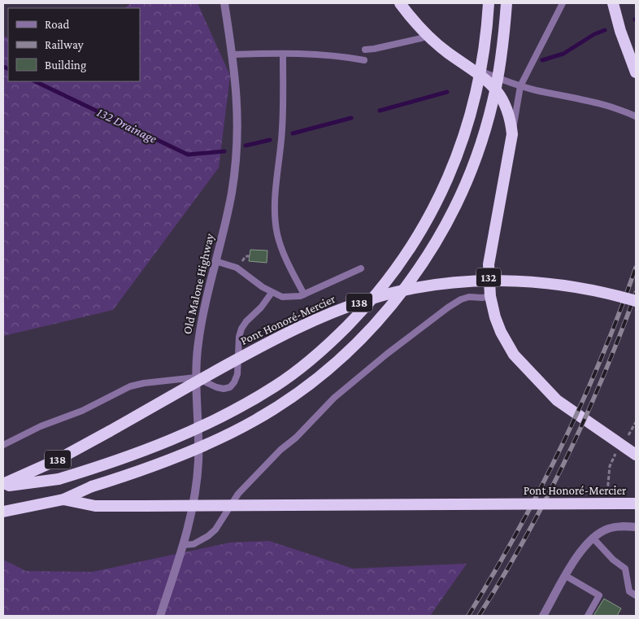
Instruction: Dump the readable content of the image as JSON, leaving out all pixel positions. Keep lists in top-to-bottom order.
{
  "streets": {
    "highway": ["132", "138", "Pont Honoré-Mercier"],
    "street": ["Old Malone Highway"]
  },
  "water": ["132 Drainage"],
  "legend": ["Road", "Railway", "Building"]
}
